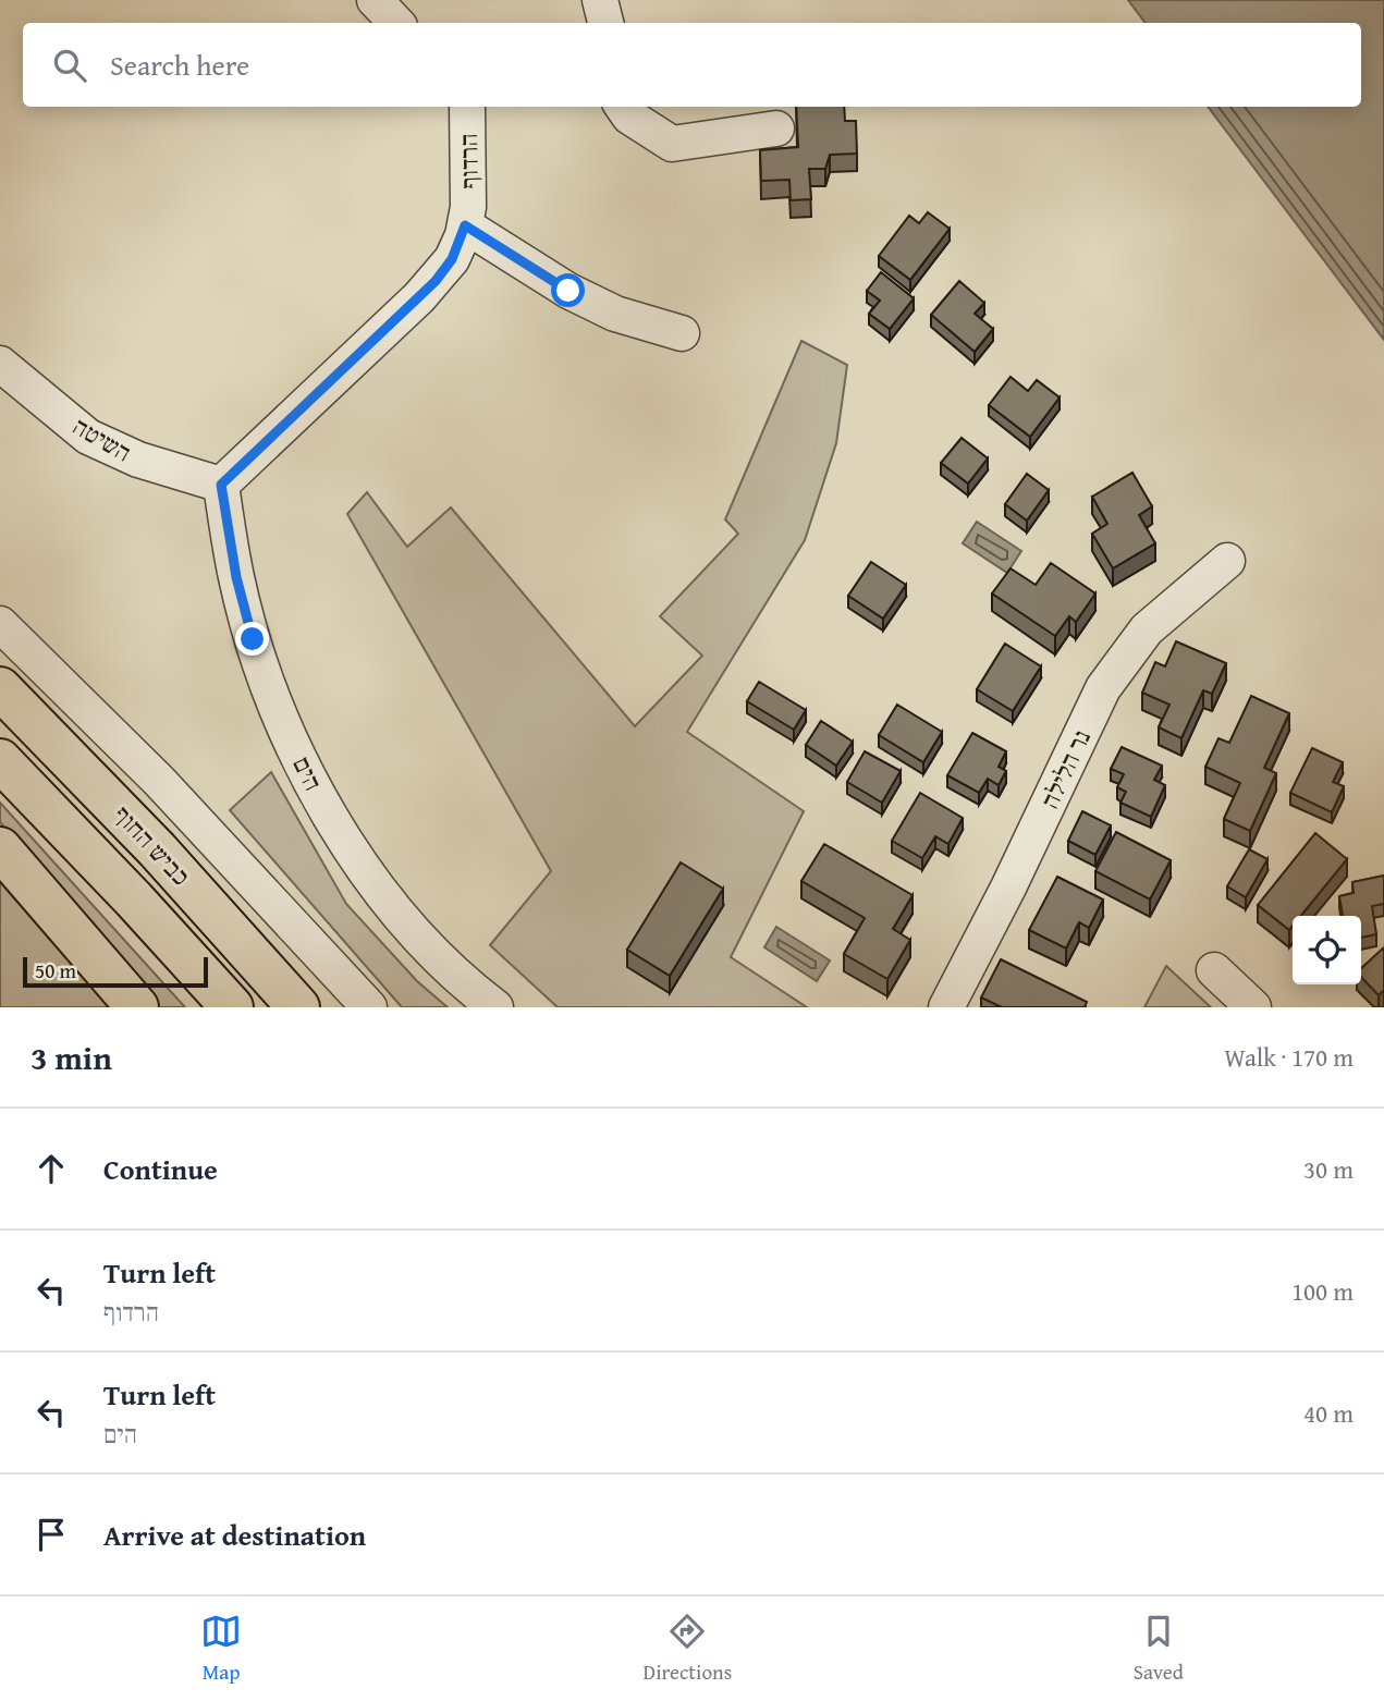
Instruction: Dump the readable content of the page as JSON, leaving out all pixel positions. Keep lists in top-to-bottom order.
{
  "streets": {
    "highway": ["כביש החוף"],
    "street": [
      "הרדוף",
      "השיטה",
      "נר הלילה",
      "הים"
    ]
  },
  "crossings": [
    ["הרדוף", "השיטה"],
    ["הרדוף", "הים"],
    ["השיטה", "הים"]
  ],
  "scale_bar": "50 m",
  "page": {
    "search": "Search here",
    "scale": "50 m",
    "heading": ["3 min", "Walk · 170 m"],
    "list": [
      ["Continue", "30 m"],
      ["Turn left", "הרדוף", "100 m"],
      ["Turn left", "הים", "40 m"],
      "Arrive at destination"
    ],
    "nav": ["Map", "Directions", "Saved"]
  }
}
